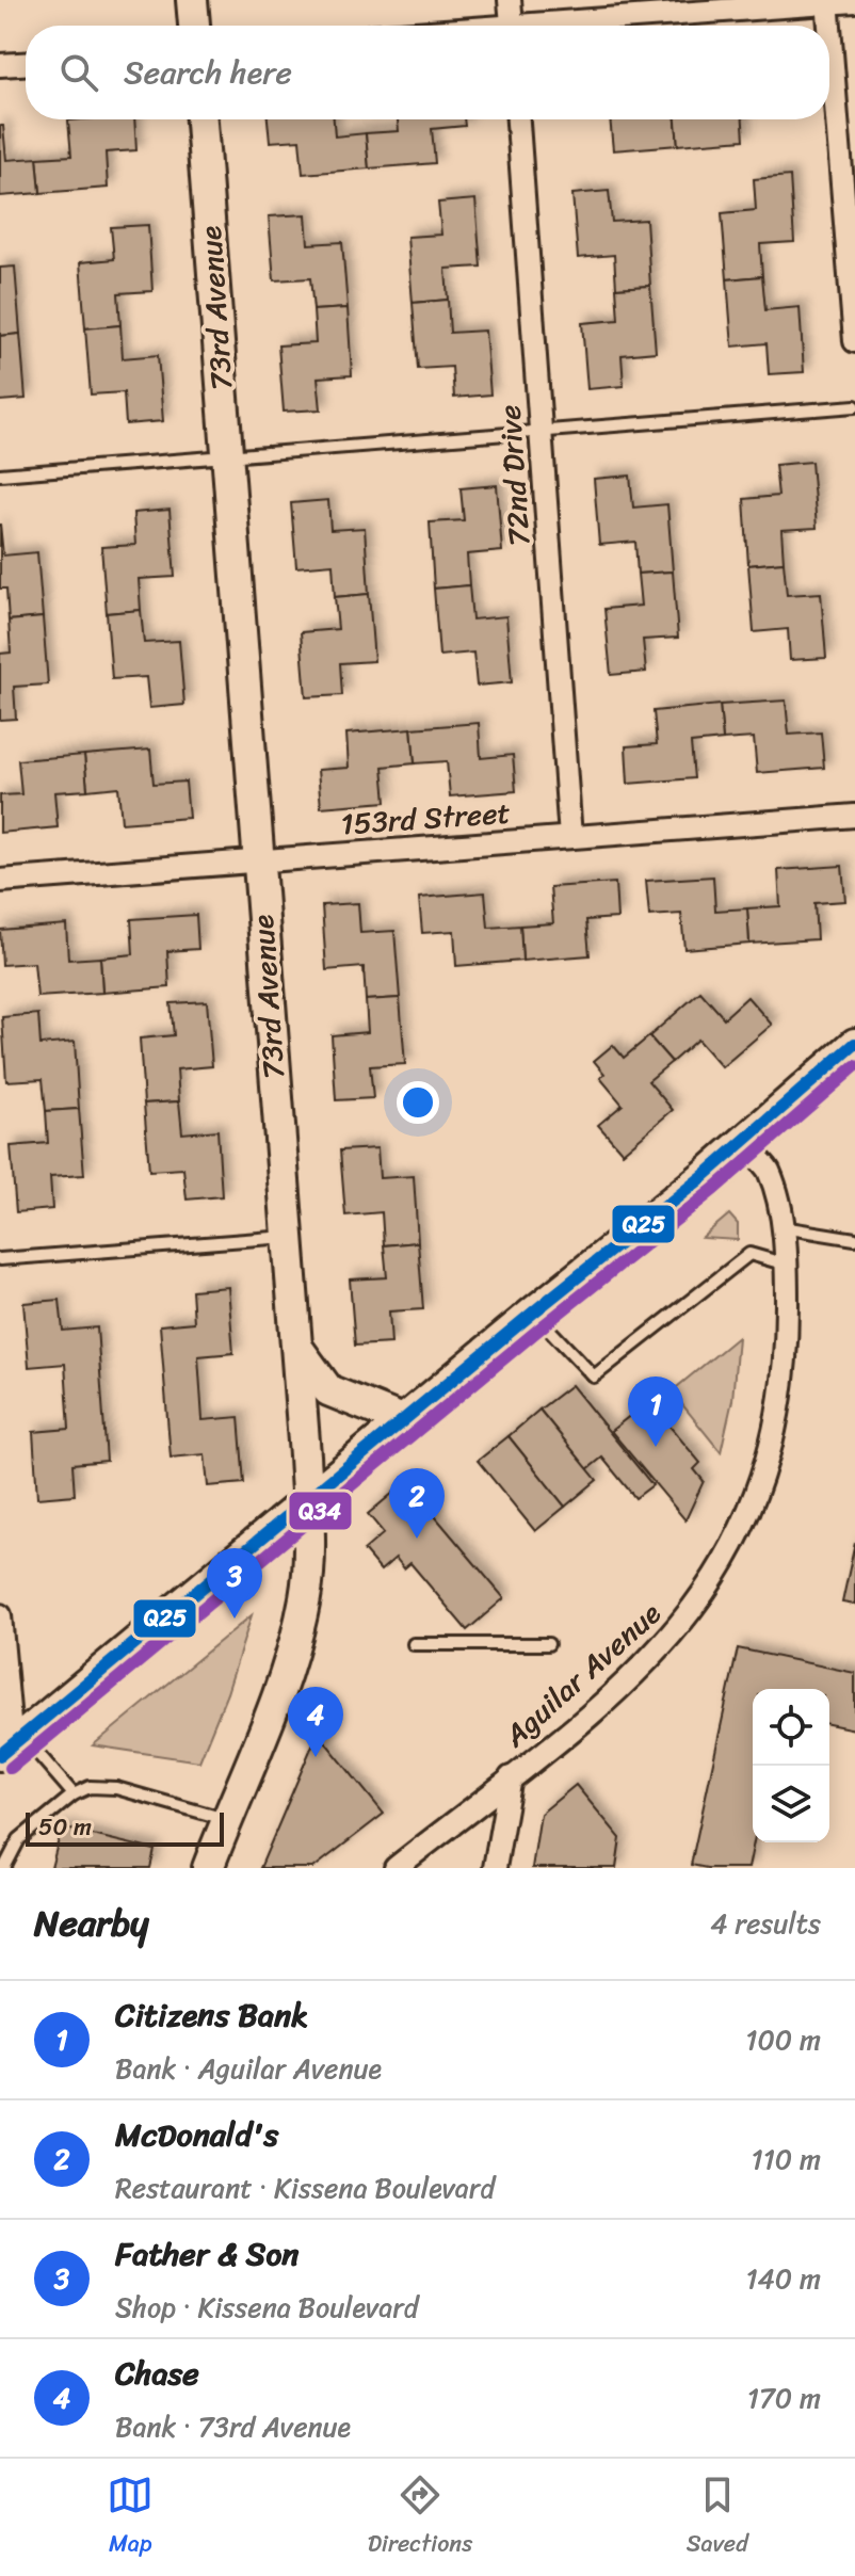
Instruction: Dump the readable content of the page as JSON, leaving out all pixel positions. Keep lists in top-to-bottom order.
{
  "streets": {
    "street": [
      "73rd Avenue",
      "72nd Drive",
      "153rd Street",
      "Aguilar Avenue"
    ]
  },
  "crossings": [
    ["73rd Avenue", "153rd Street"],
    ["72nd Drive", "153rd Street"]
  ],
  "lines": ["transit line Q25", "transit line Q34"],
  "scale_bar": "50 m",
  "page": {
    "search": "Search here",
    "pins": [
      "1",
      "2",
      "3",
      "4"
    ],
    "scale": "50 m",
    "heading": ["Nearby", "4 results"],
    "list": [
      {
        "mark": "1",
        "name": "Citizens Bank",
        "note": "Bank · Aguilar Avenue",
        "value": "100 m"
      },
      {
        "mark": "2",
        "name": "McDonald's",
        "note": "Restaurant · Kissena Boulevard",
        "value": "110 m"
      },
      {
        "mark": "3",
        "name": "Father & Son",
        "note": "Shop · Kissena Boulevard",
        "value": "140 m"
      },
      {
        "mark": "4",
        "name": "Chase",
        "note": "Bank · 73rd Avenue",
        "value": "170 m"
      }
    ],
    "nav": ["Map", "Directions", "Saved"]
  }
}
